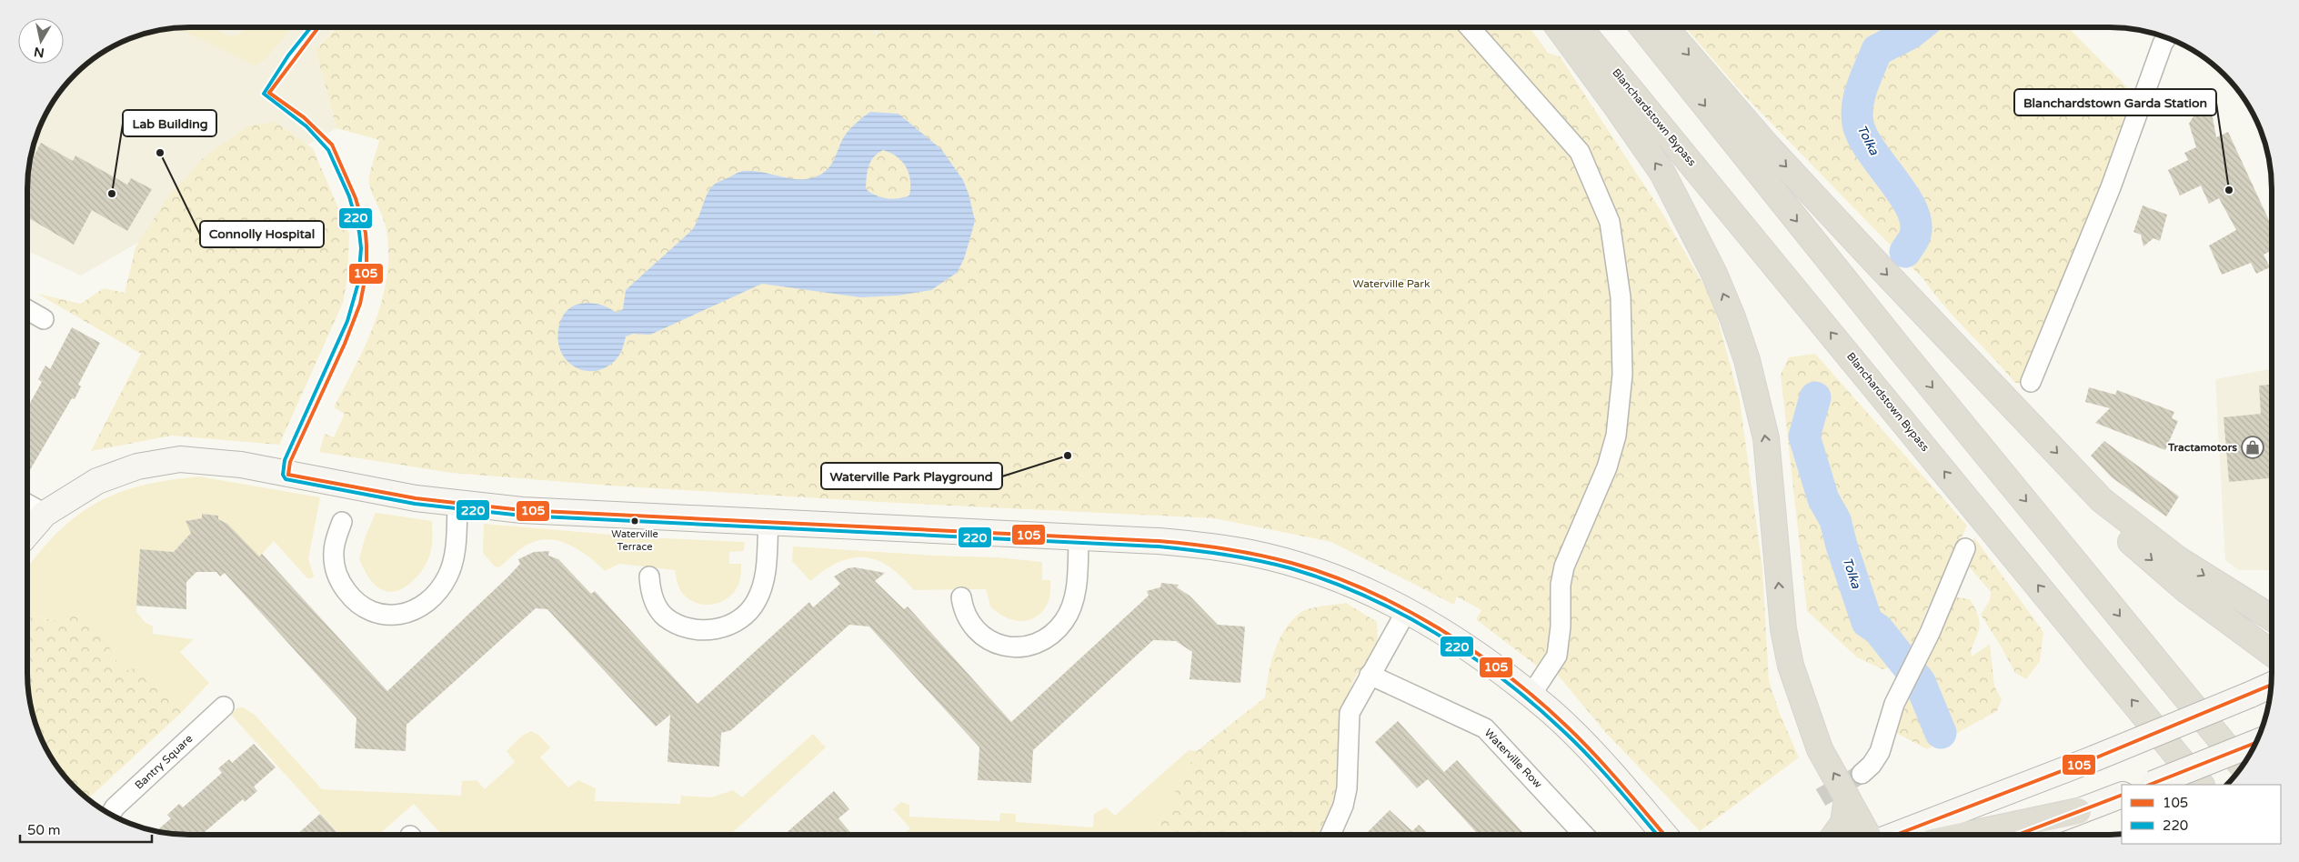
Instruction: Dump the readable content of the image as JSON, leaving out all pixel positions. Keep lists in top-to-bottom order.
{
  "streets": {
    "highway": ["Blanchardstown Bypass"],
    "street": ["Waterville Row", "Bantry Square"]
  },
  "water": ["Tolka"],
  "parks": ["Waterville Park"],
  "places": {
    "other": [
      "Connolly Hospital",
      "Blanchardstown Garda Station",
      "Lab Building",
      "Waterville Park Playground",
      "Waterville Terrace"
    ],
    "shop": ["Tractamotors"]
  },
  "lines": ["transit line 105", "transit line 220"],
  "legend": ["105", "220"],
  "scale_bar": "50 m",
  "north": "bottom"
}
